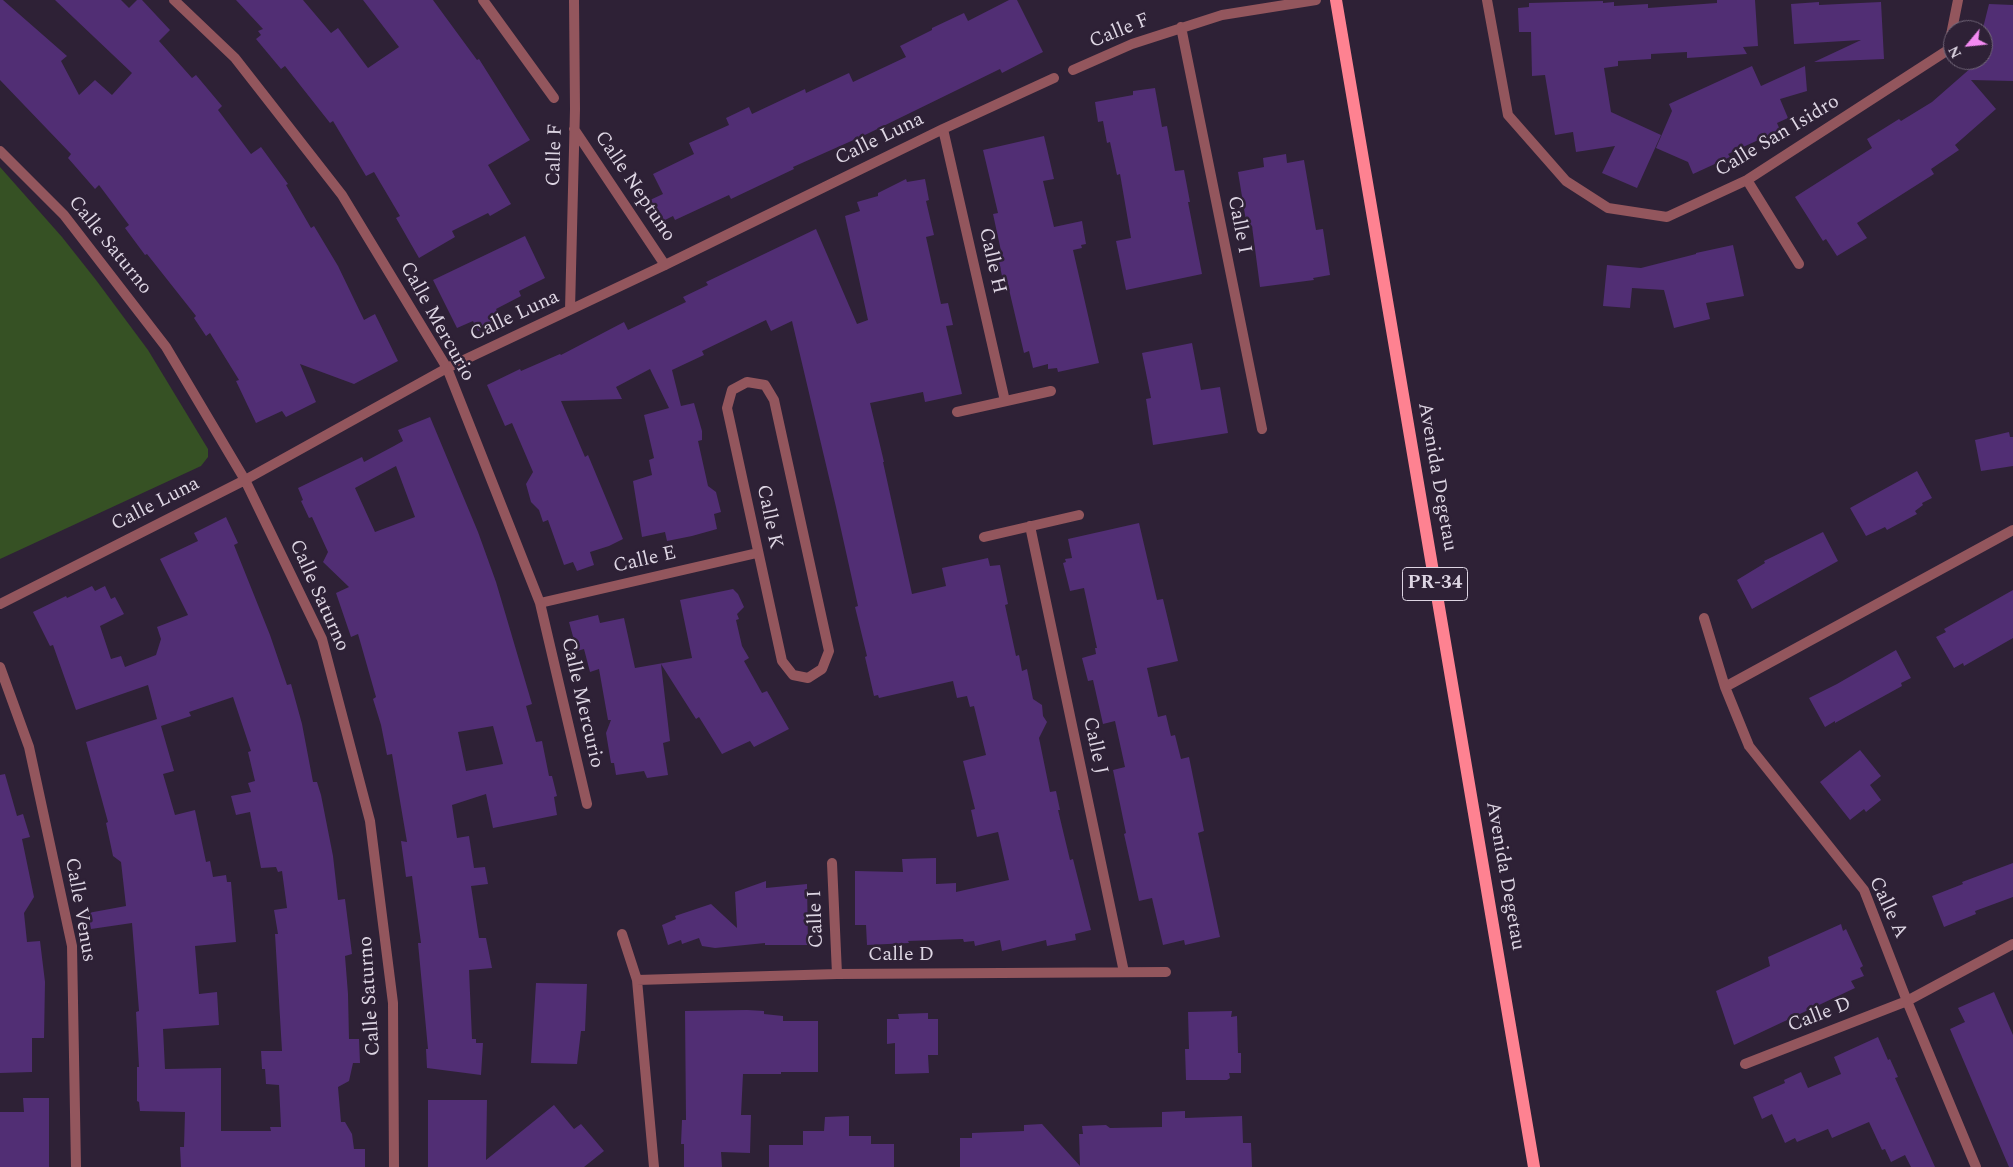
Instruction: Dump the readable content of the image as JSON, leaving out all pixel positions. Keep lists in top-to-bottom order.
{
  "streets": {
    "main road": ["Avenida Degetau", "PR-34"],
    "street": [
      "Calle F",
      "Calle San Isidro",
      "Calle Luna",
      "Calle Neptuno",
      "Calle I",
      "Calle Saturno",
      "Calle H",
      "Calle Mercurio",
      "Calle K",
      "Calle E",
      "Calle J",
      "Calle A",
      "Calle Venus",
      "Calle D"
    ]
  },
  "crossings": [
    ["Calle F", "Calle Luna"],
    ["Calle F", "Calle Neptuno"],
    ["Calle F", "Calle I"],
    ["Calle Luna", "Calle Neptuno"],
    ["Calle Luna", "Calle Saturno"],
    ["Calle Luna", "Calle H"],
    ["Calle Luna", "Calle Mercurio"],
    ["Calle I", "Calle D"],
    ["Calle Mercurio", "Calle E"],
    ["Calle K", "Calle E"],
    ["Calle J", "Calle D"],
    ["Calle A", "Calle D"]
  ],
  "north": "bottom left"
}
